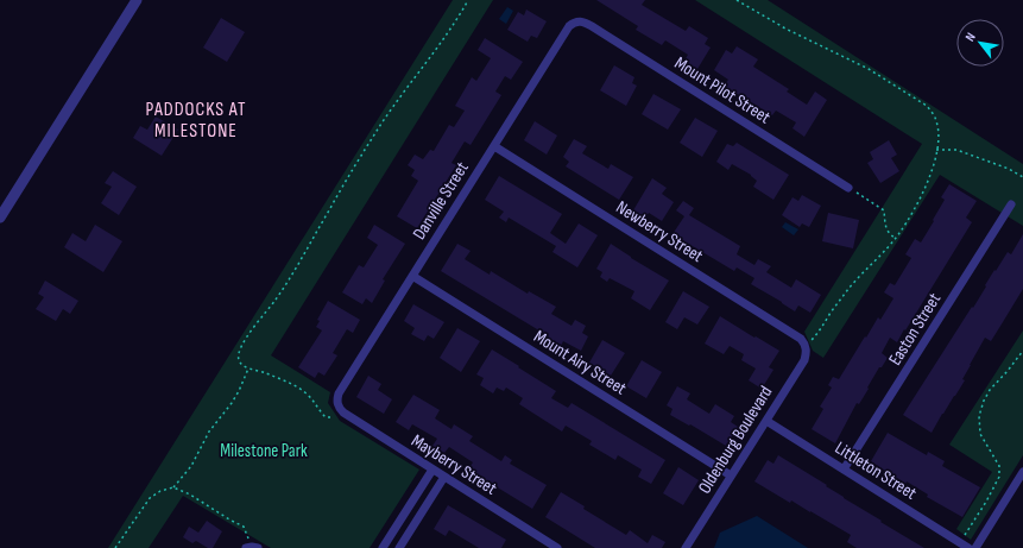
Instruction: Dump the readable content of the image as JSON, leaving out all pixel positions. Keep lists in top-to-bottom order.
{
  "streets": {
    "street": [
      "Mount Pilot Street",
      "Danville Street",
      "Newberry Street",
      "Easton Street",
      "Mount Airy Street",
      "Oldenburg Boulevard",
      "Mayberry Street",
      "Littleton Street"
    ]
  },
  "crossings": [
    ["Mount Pilot Street", "Danville Street"],
    ["Danville Street", "Newberry Street"],
    ["Danville Street", "Mount Airy Street"],
    ["Danville Street", "Mayberry Street"],
    ["Newberry Street", "Oldenburg Boulevard"],
    ["Easton Street", "Littleton Street"],
    ["Mount Airy Street", "Oldenburg Boulevard"],
    ["Oldenburg Boulevard", "Littleton Street"]
  ],
  "districts": ["PADDOCKS AT MILESTONE"],
  "parks": ["Milestone Park"],
  "north": "top left"
}
